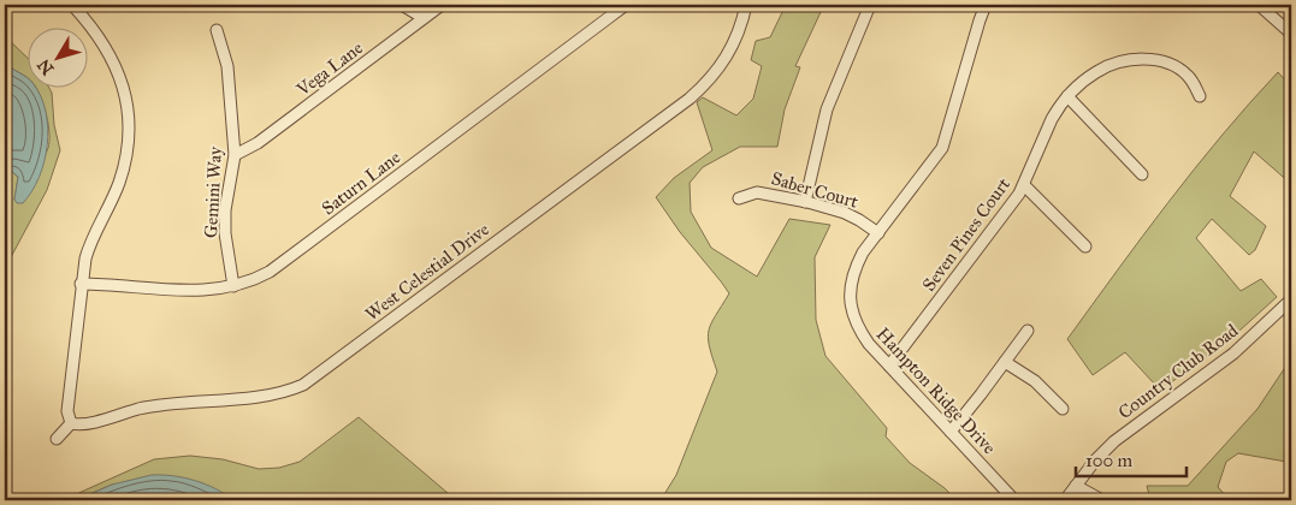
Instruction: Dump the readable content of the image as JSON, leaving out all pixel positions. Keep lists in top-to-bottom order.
{
  "streets": {
    "street": [
      "Vega Lane",
      "Saturn Lane",
      "Saber Court",
      "Gemini Way",
      "Seven Pines Court",
      "West Celestial Drive",
      "Country Club Road",
      "Hampton Ridge Drive"
    ]
  },
  "crossings": [
    ["Vega Lane", "Gemini Way"],
    ["Saturn Lane", "Gemini Way"],
    ["Saber Court", "Hampton Ridge Drive"],
    ["Seven Pines Court", "Hampton Ridge Drive"]
  ],
  "scale_bar": "100 m",
  "north": "bottom left"
}
